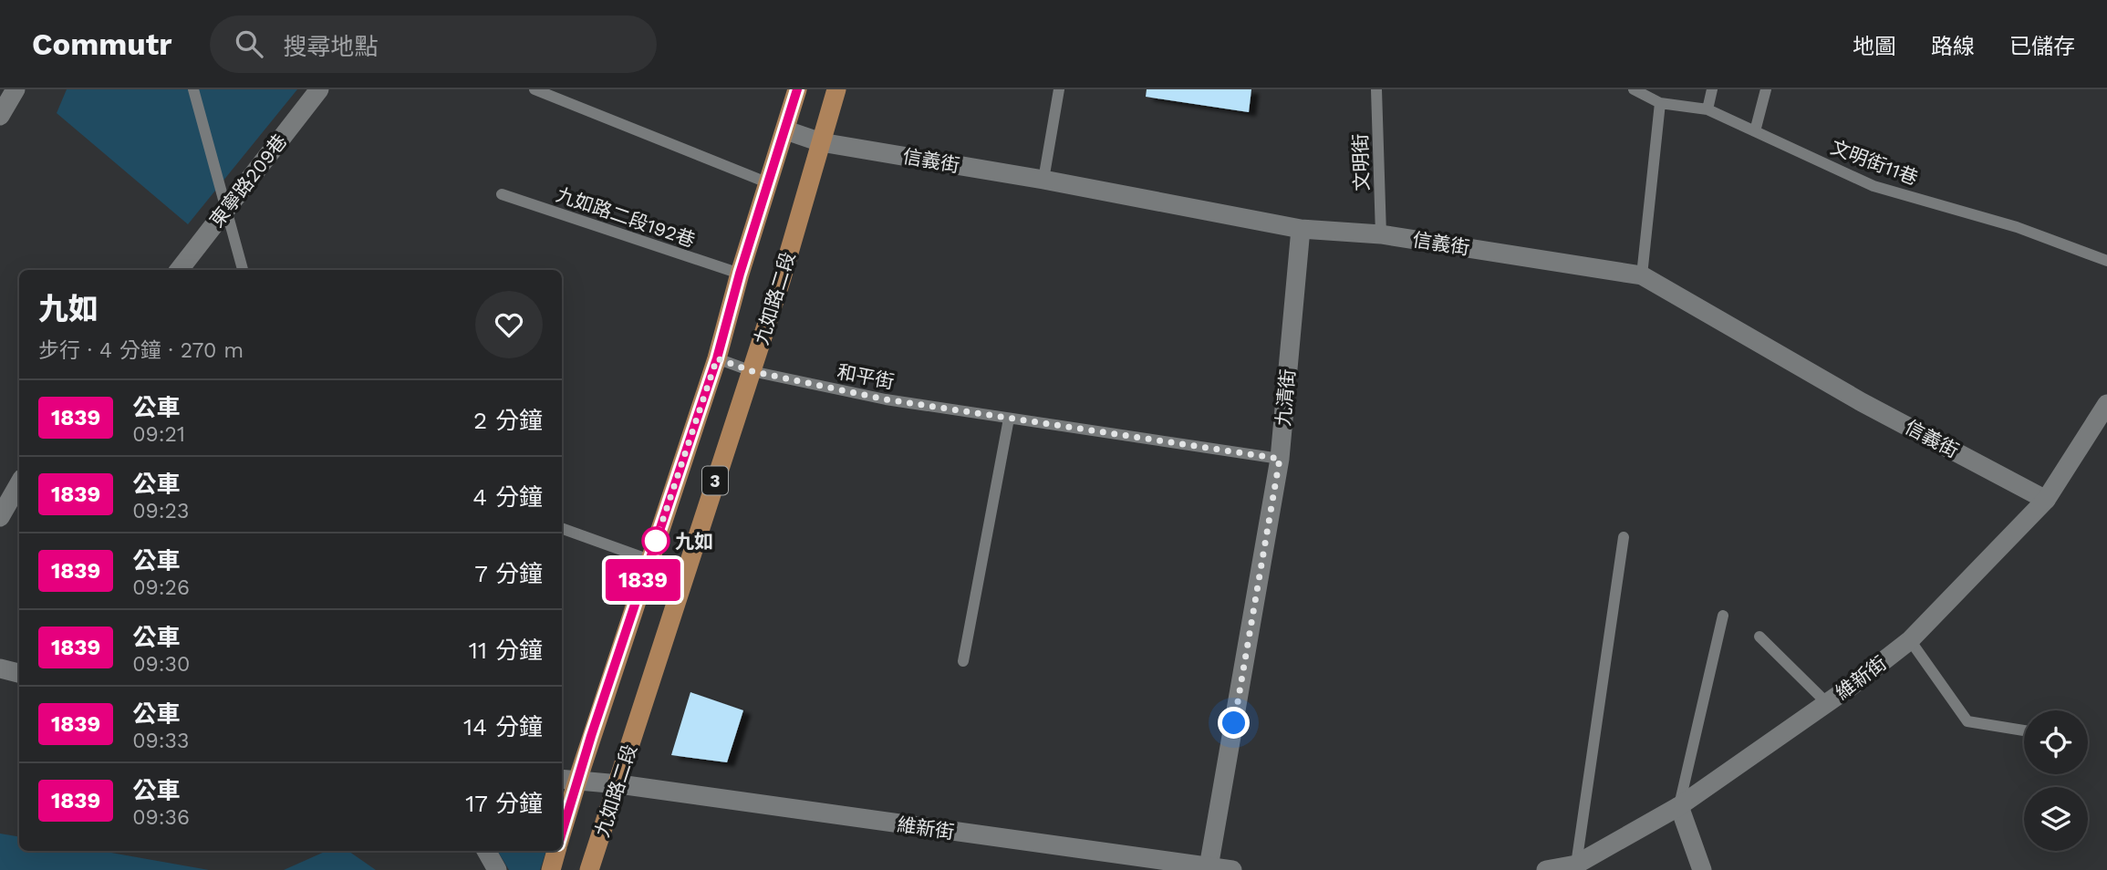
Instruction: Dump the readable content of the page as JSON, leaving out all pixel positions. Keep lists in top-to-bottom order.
{
  "streets": {
    "main road": ["九如路二段", "3"],
    "street": [
      "信義街",
      "東寧路209巷",
      "九清街",
      "維新街"
    ],
    "lane": [
      "文明街",
      "文明街11巷",
      "九如路二段192巷",
      "和平街"
    ]
  },
  "crossings": [
    ["信義街", "文明街"],
    ["信義街", "九如路二段"],
    ["信義街", "九清街"],
    ["信義街", "維新街"],
    ["九如路二段192巷", "九如路二段"],
    ["九如路二段", "和平街"],
    ["九如路二段", "維新街"],
    ["和平街", "九清街"],
    ["九清街", "維新街"]
  ],
  "places": ["九如"],
  "lines": ["bus line 1839"],
  "page": {
    "header": "Commutr",
    "search": "搜尋地點",
    "nav": ["地圖", "路線", "已儲存"],
    "on_map": "1839",
    "heading": ["九如", "步行 · 4 分鐘 · 270 m"],
    "list": [
      {
        "mark": "1839",
        "name": "公車",
        "note": "09:21",
        "value": "2 分鐘"
      },
      {
        "mark": "1839",
        "name": "公車",
        "note": "09:23",
        "value": "4 分鐘"
      },
      {
        "mark": "1839",
        "name": "公車",
        "note": "09:26",
        "value": "7 分鐘"
      },
      {
        "mark": "1839",
        "name": "公車",
        "note": "09:30",
        "value": "11 分鐘"
      },
      {
        "mark": "1839",
        "name": "公車",
        "note": "09:33",
        "value": "14 分鐘"
      },
      {
        "mark": "1839",
        "name": "公車",
        "note": "09:36",
        "value": "17 分鐘"
      }
    ]
  }
}
